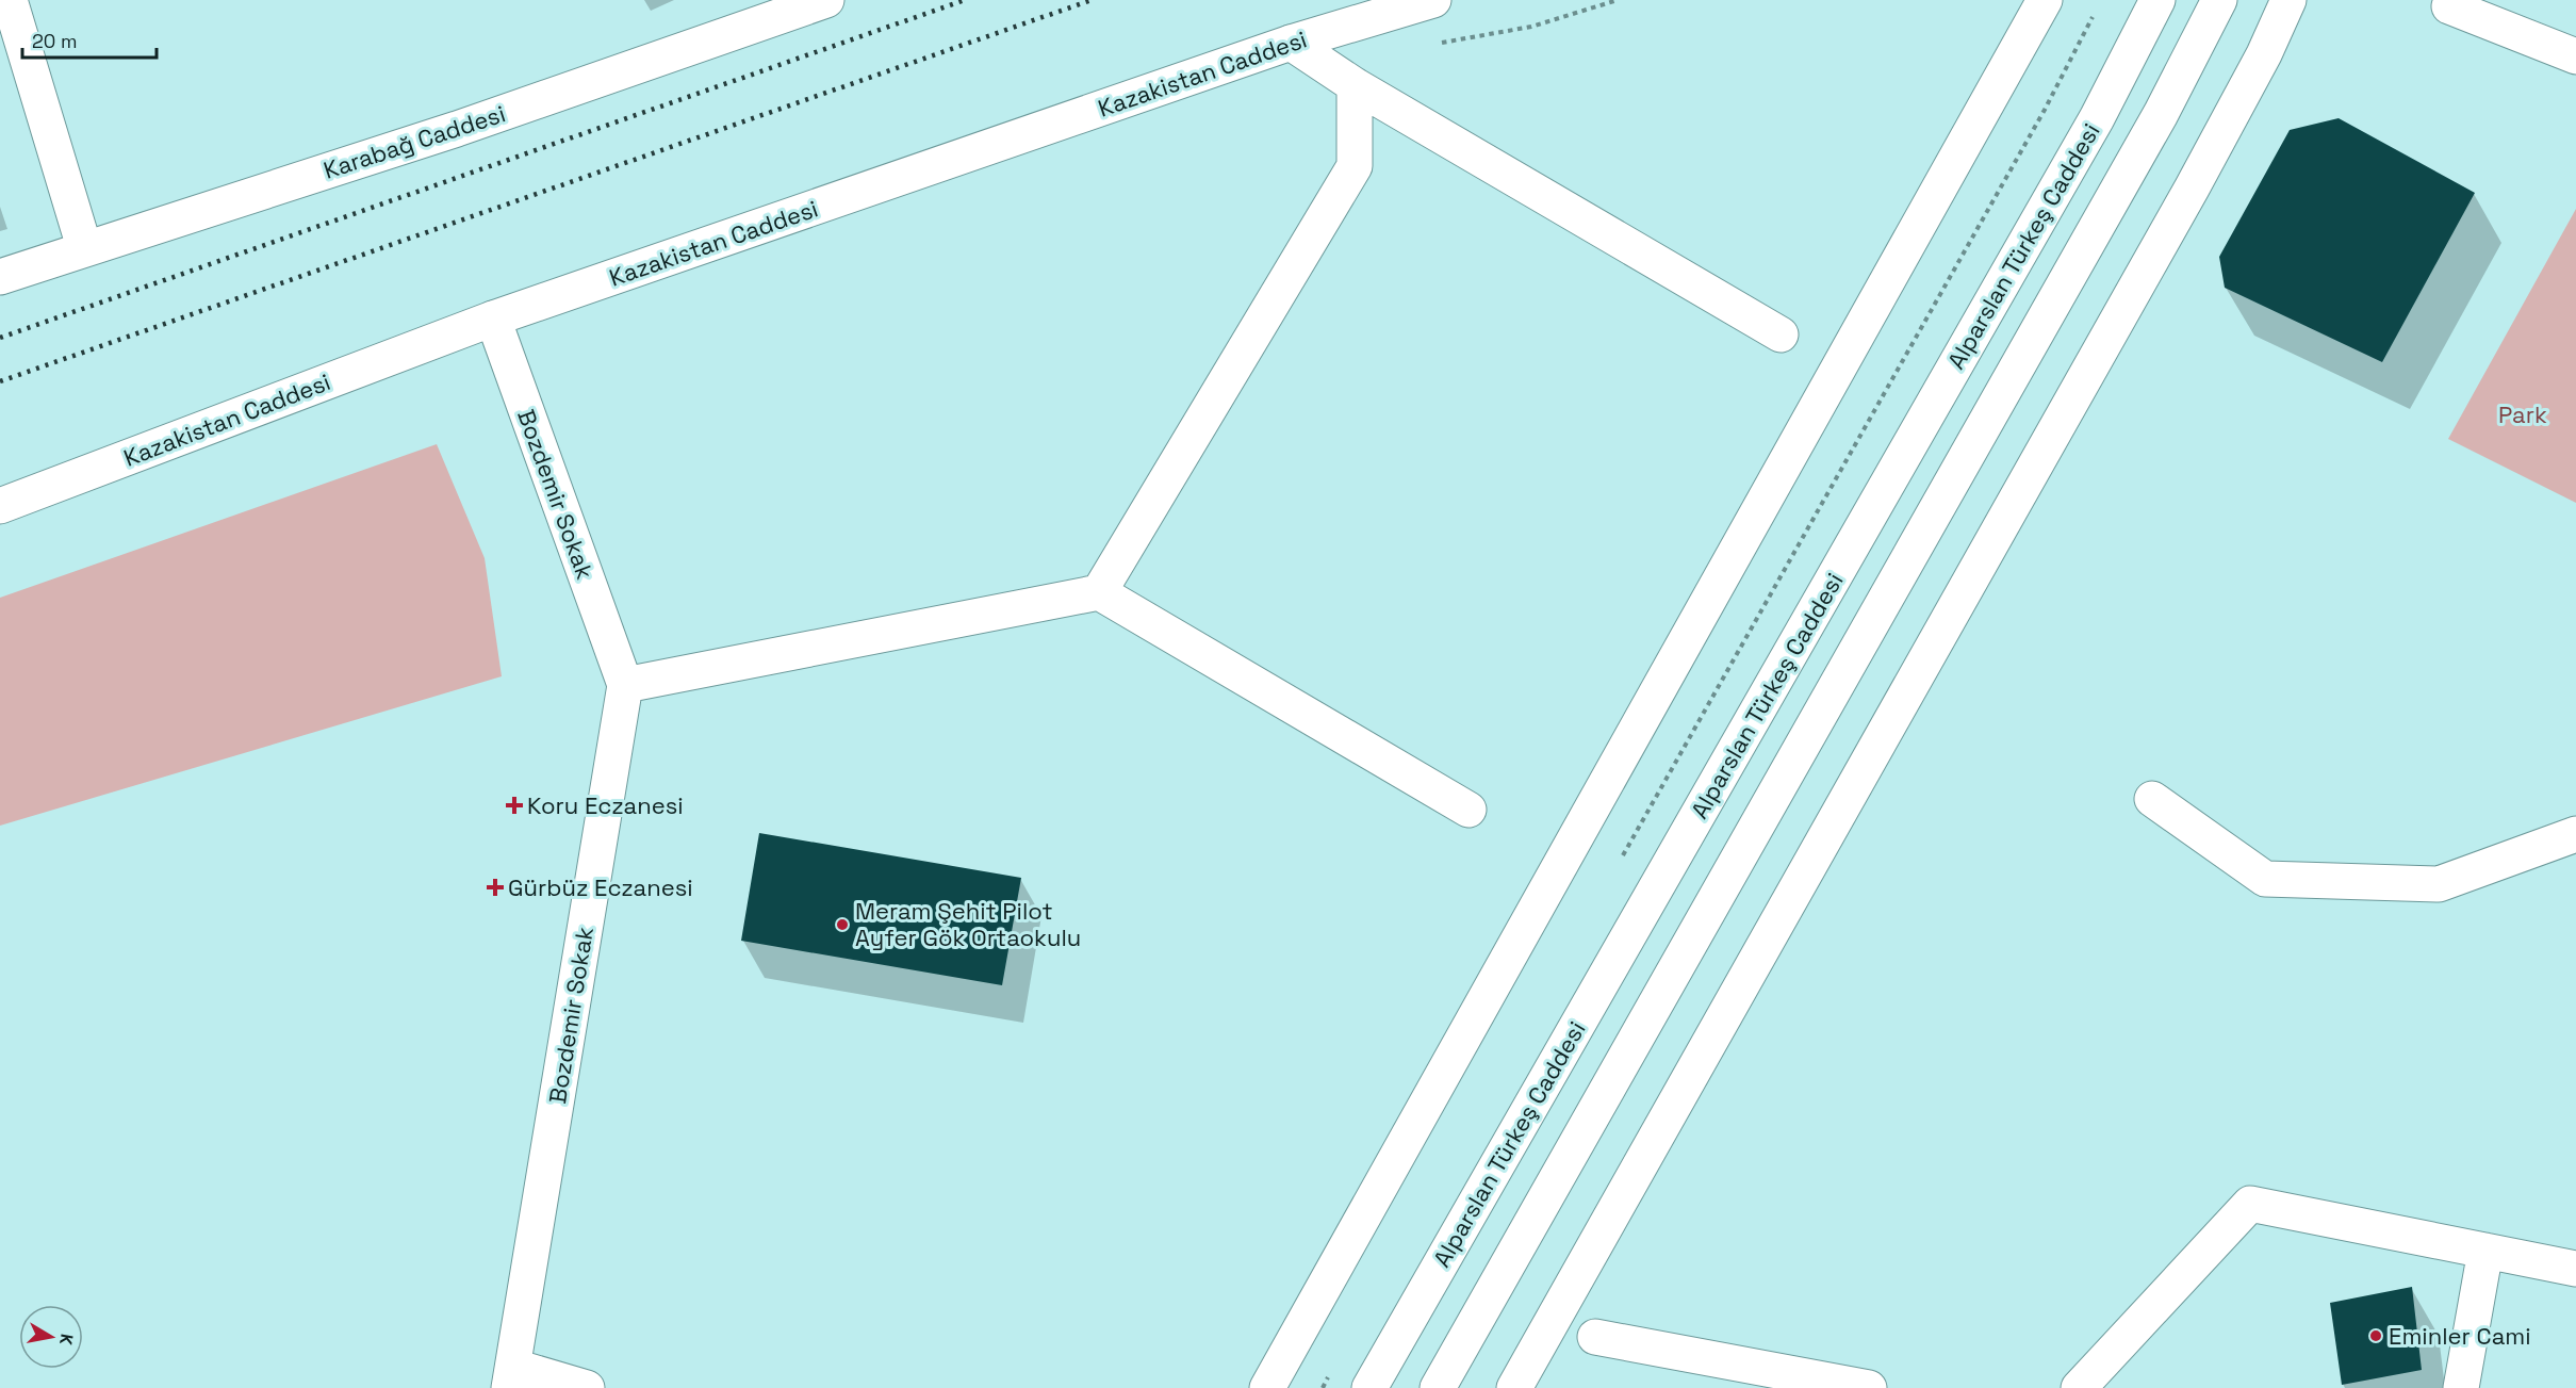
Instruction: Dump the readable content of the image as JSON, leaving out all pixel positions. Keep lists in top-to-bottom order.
{
  "streets": {
    "main road": [
      "Kazakistan Caddesi",
      "Karabağ Caddesi",
      "Alparslan Türkeş Caddesi",
      "Bozdemir Sokak"
    ]
  },
  "crossings": [
    ["Kazakistan Caddesi", "Bozdemir Sokak"]
  ],
  "parks": ["Park"],
  "places": {
    "health": ["Koru Eczanesi", "Gürbüz Eczanesi"],
    "other": ["Meram Şehit Pilot Ayfer Gök Ortaokulu", "Eminler Cami"]
  },
  "scale_bar": "20 m",
  "north": "right"
}
